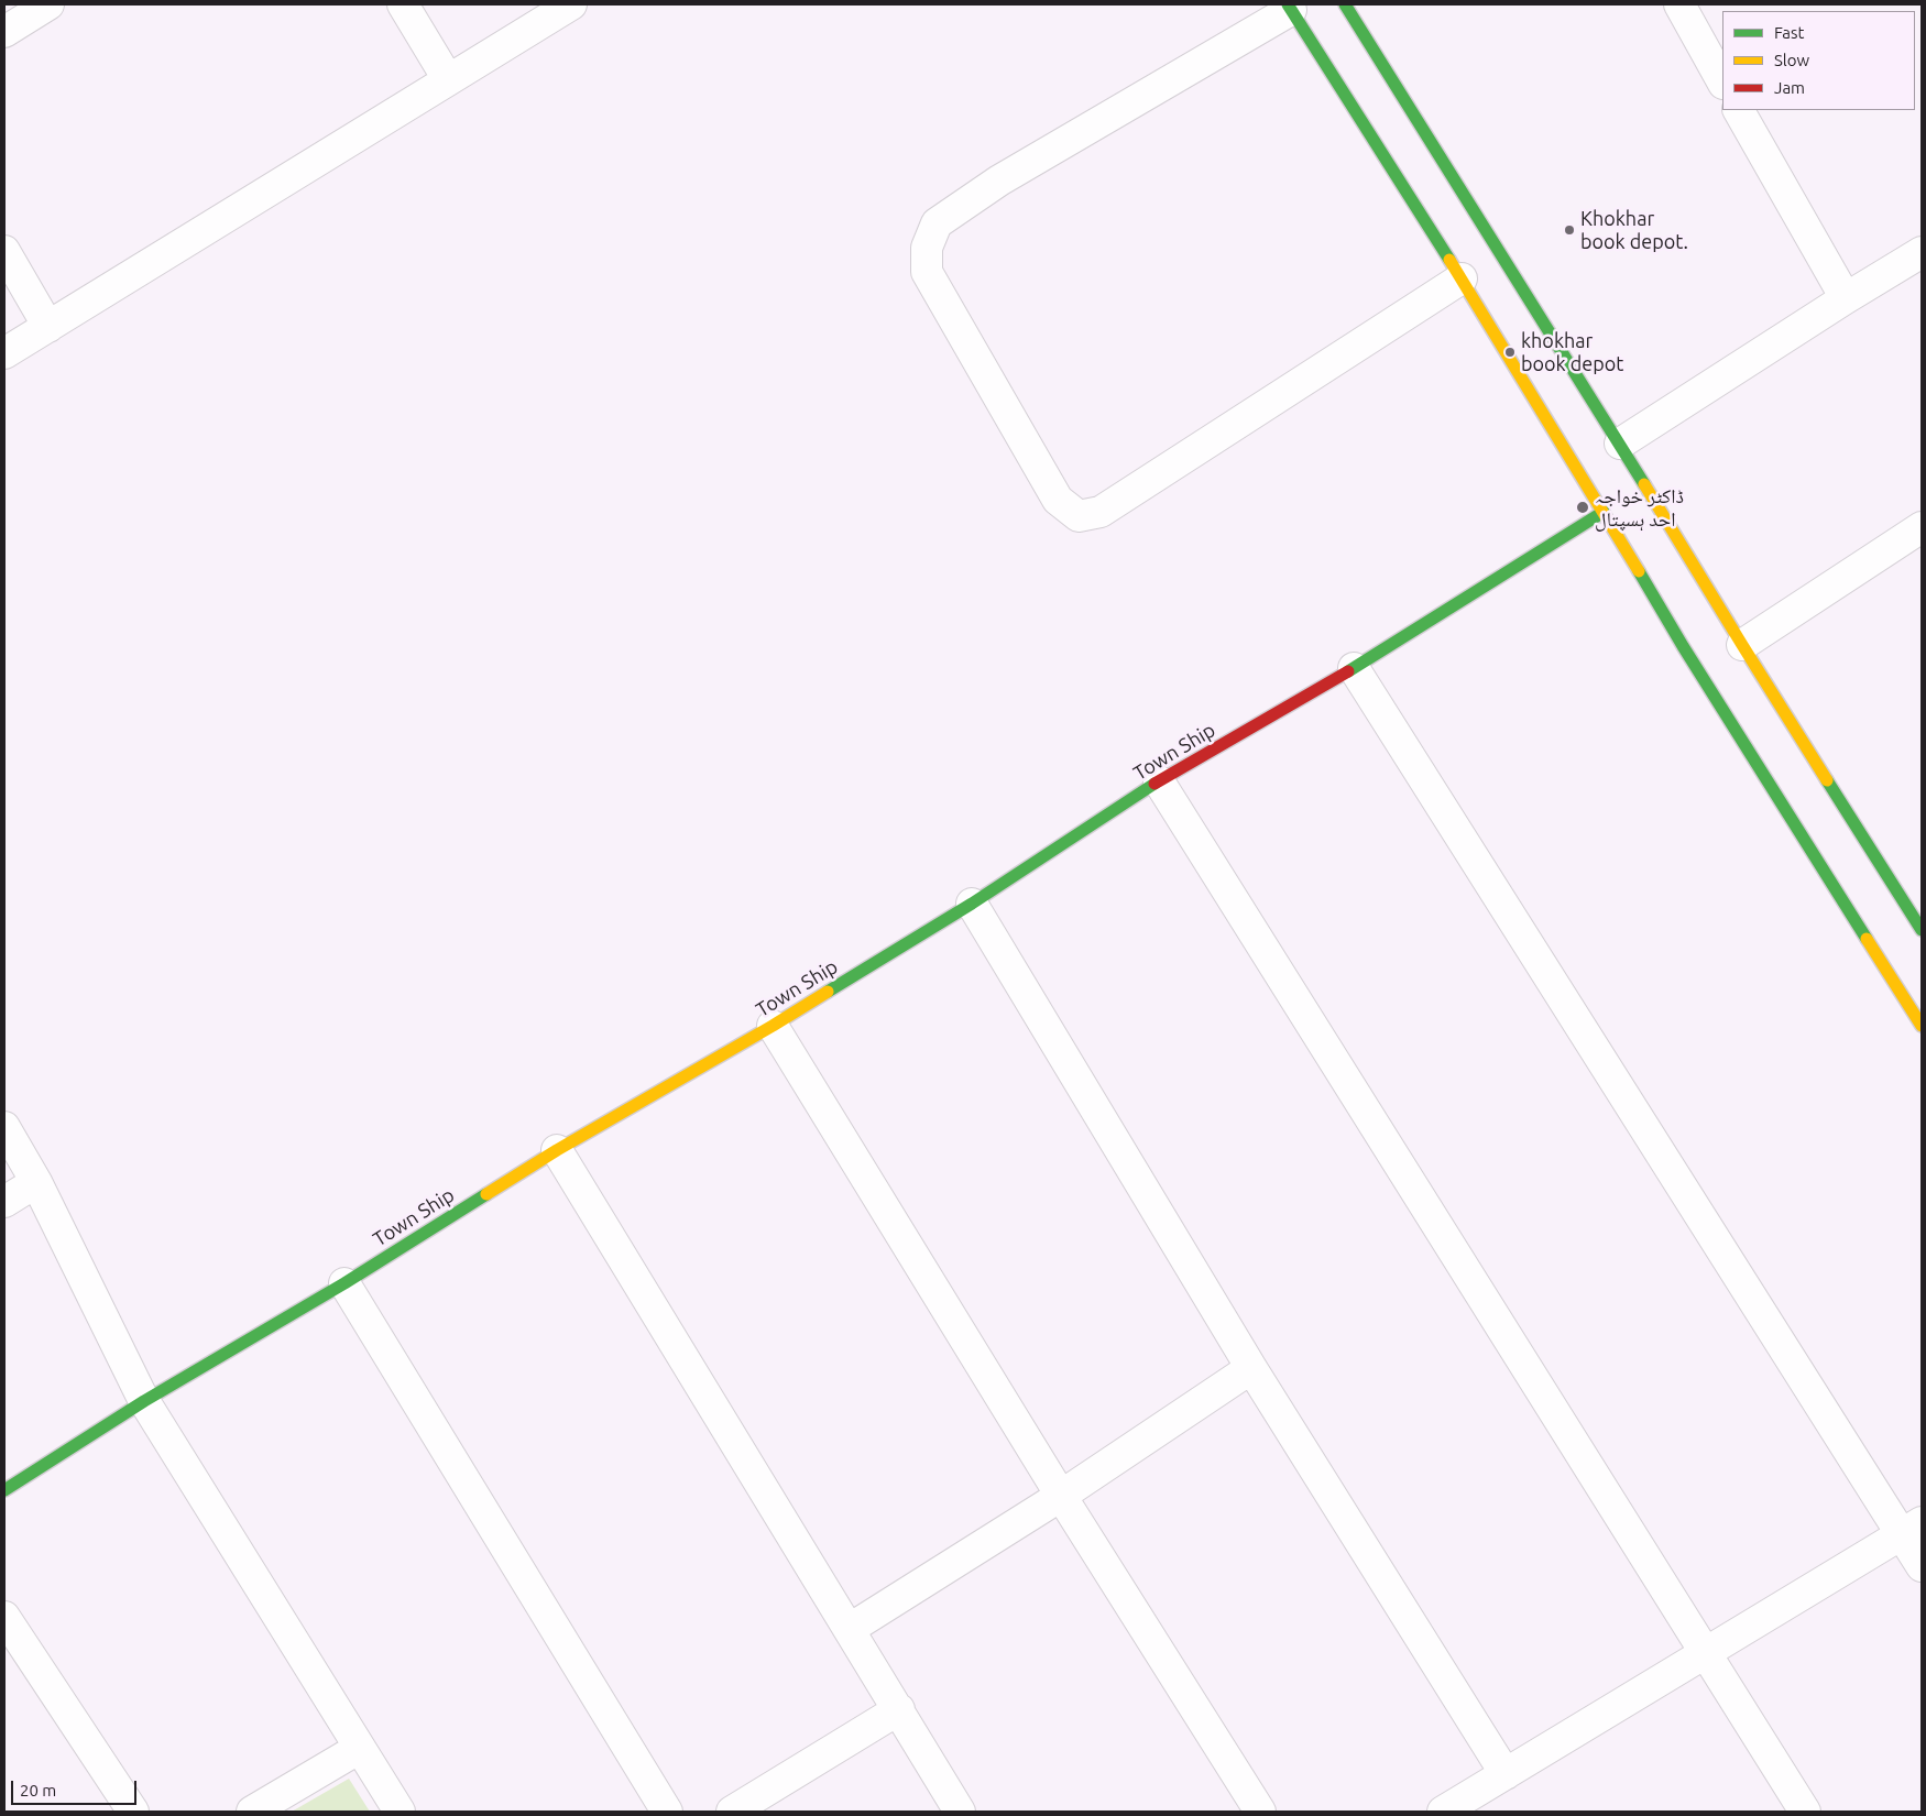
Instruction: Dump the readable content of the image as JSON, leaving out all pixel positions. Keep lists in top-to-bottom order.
{
  "streets": {
    "main road": ["Town Ship"]
  },
  "places": ["Khokhar book depot.", "khokhar book depot", "ڈاکٹر خواجہ احد ہسپتال"],
  "legend": ["Fast", "Slow", "Jam"],
  "scale_bar": "20 m"
}
